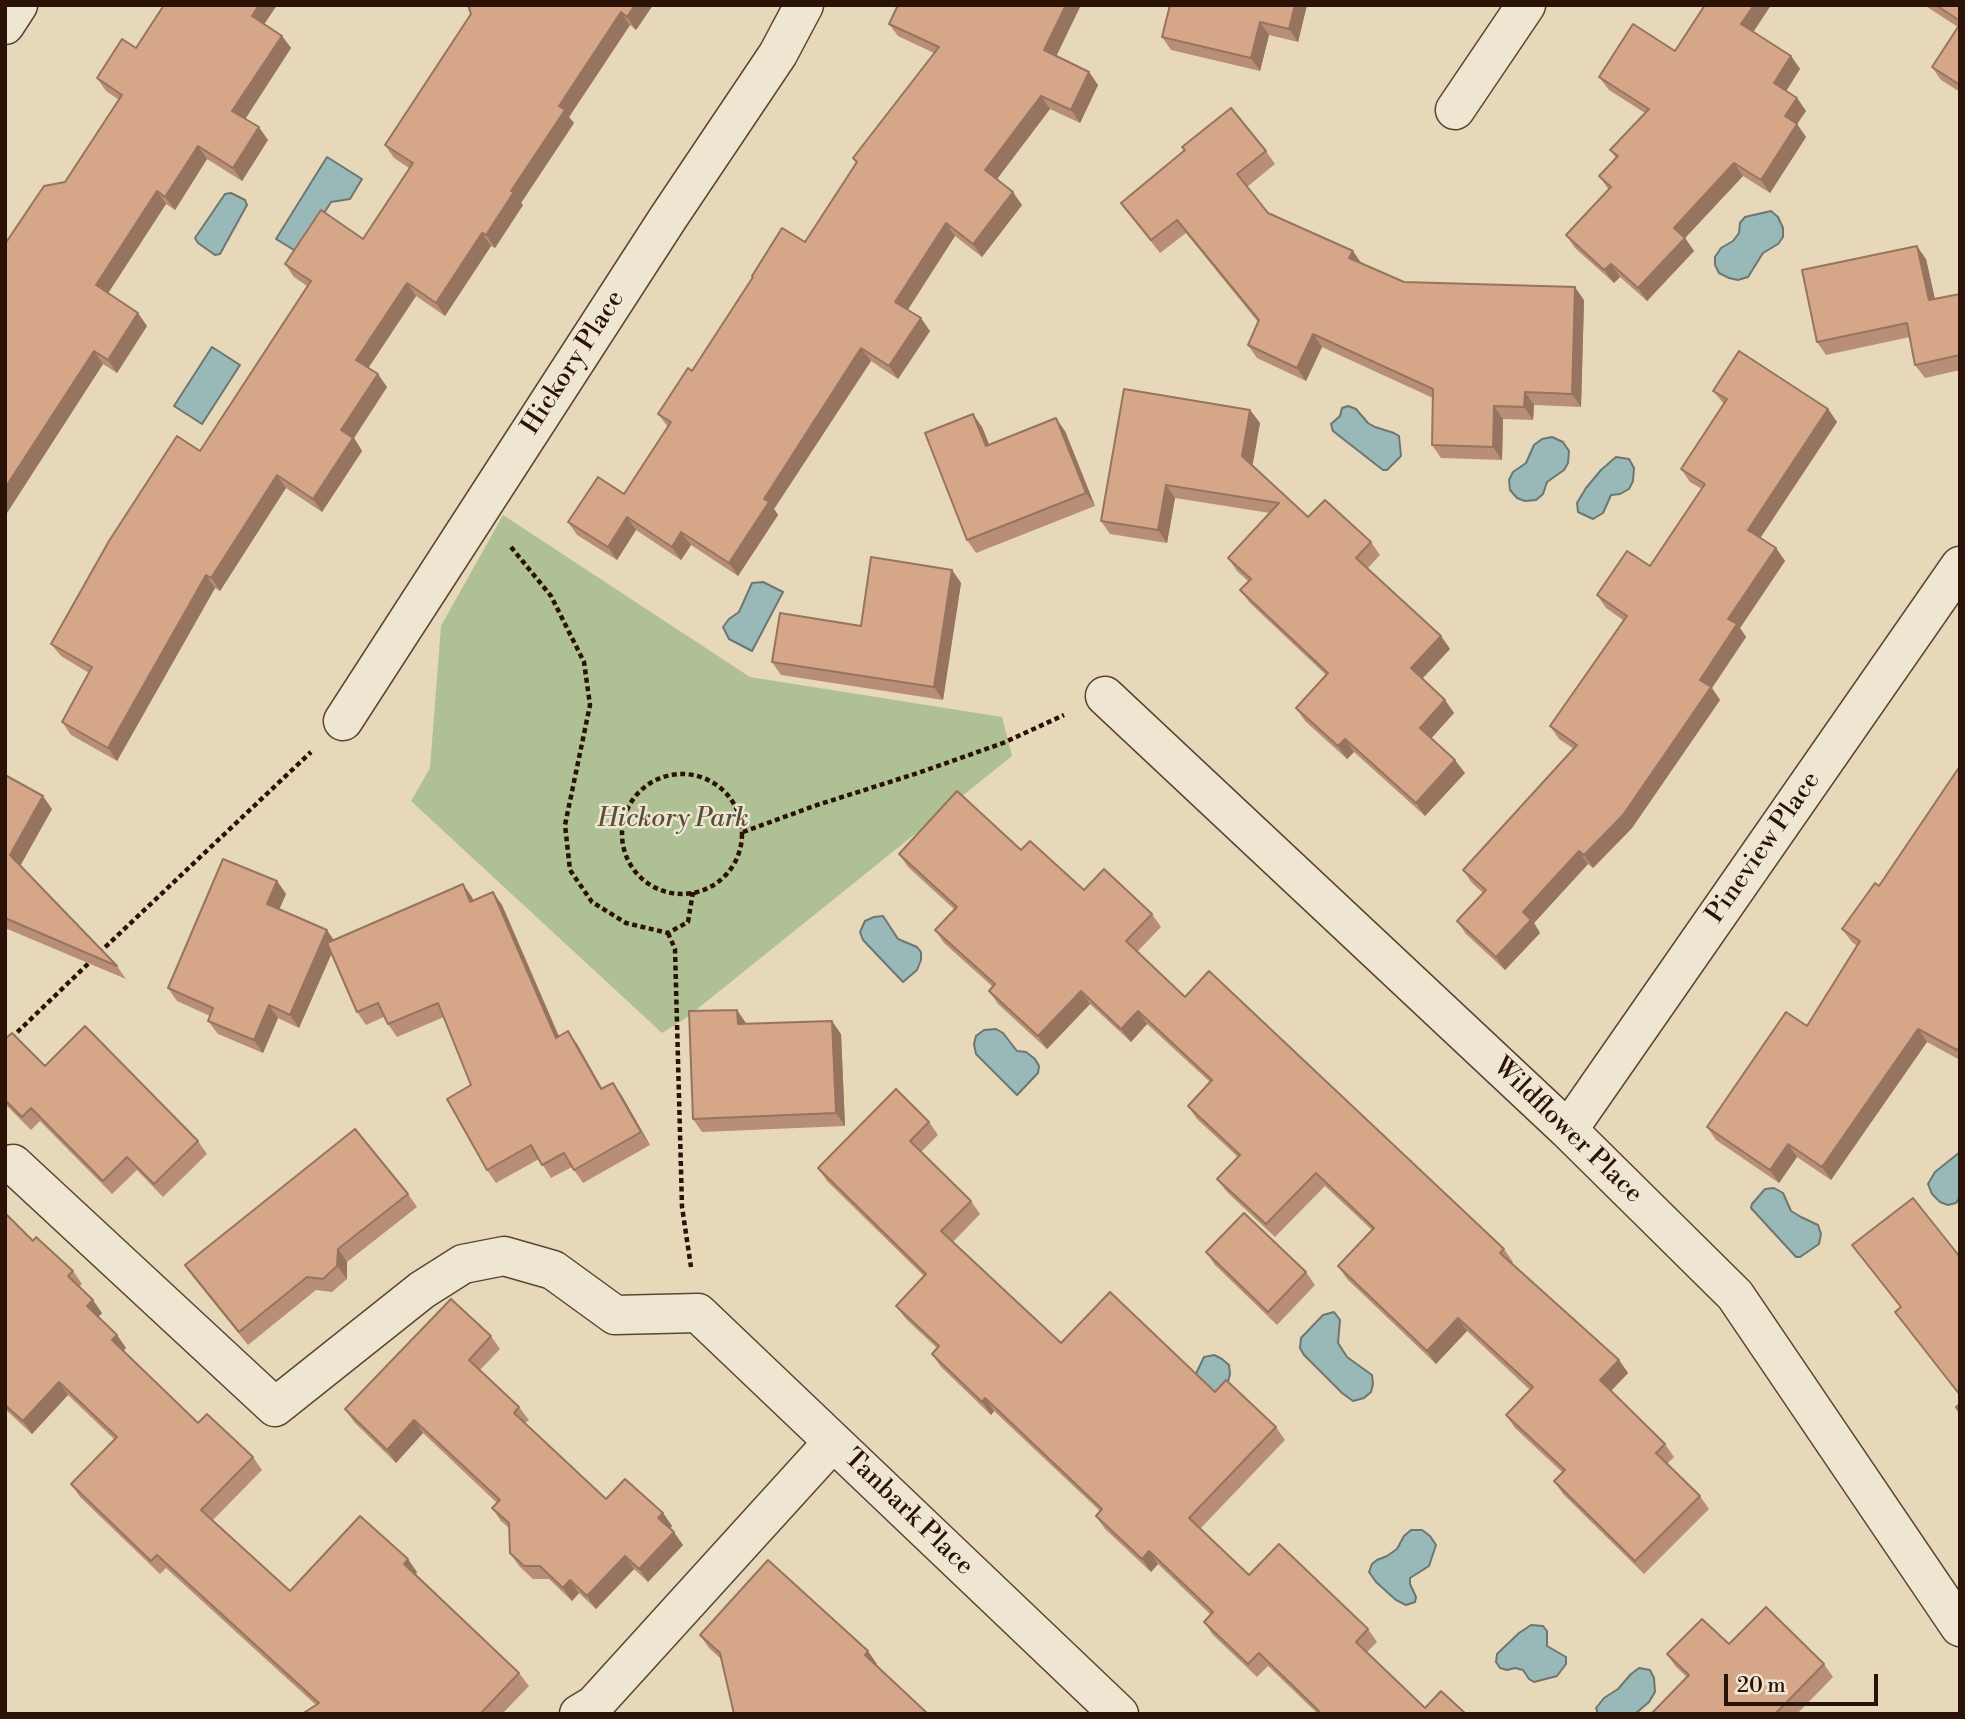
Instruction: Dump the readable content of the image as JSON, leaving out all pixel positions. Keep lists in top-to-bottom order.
{
  "streets": {
    "street": [
      "Hickory Place",
      "Pineview Place",
      "Wildflower Place",
      "Tanbark Place"
    ]
  },
  "crossings": [
    ["Pineview Place", "Wildflower Place"]
  ],
  "parks": ["Hickory Park"],
  "scale_bar": "20 m"
}
